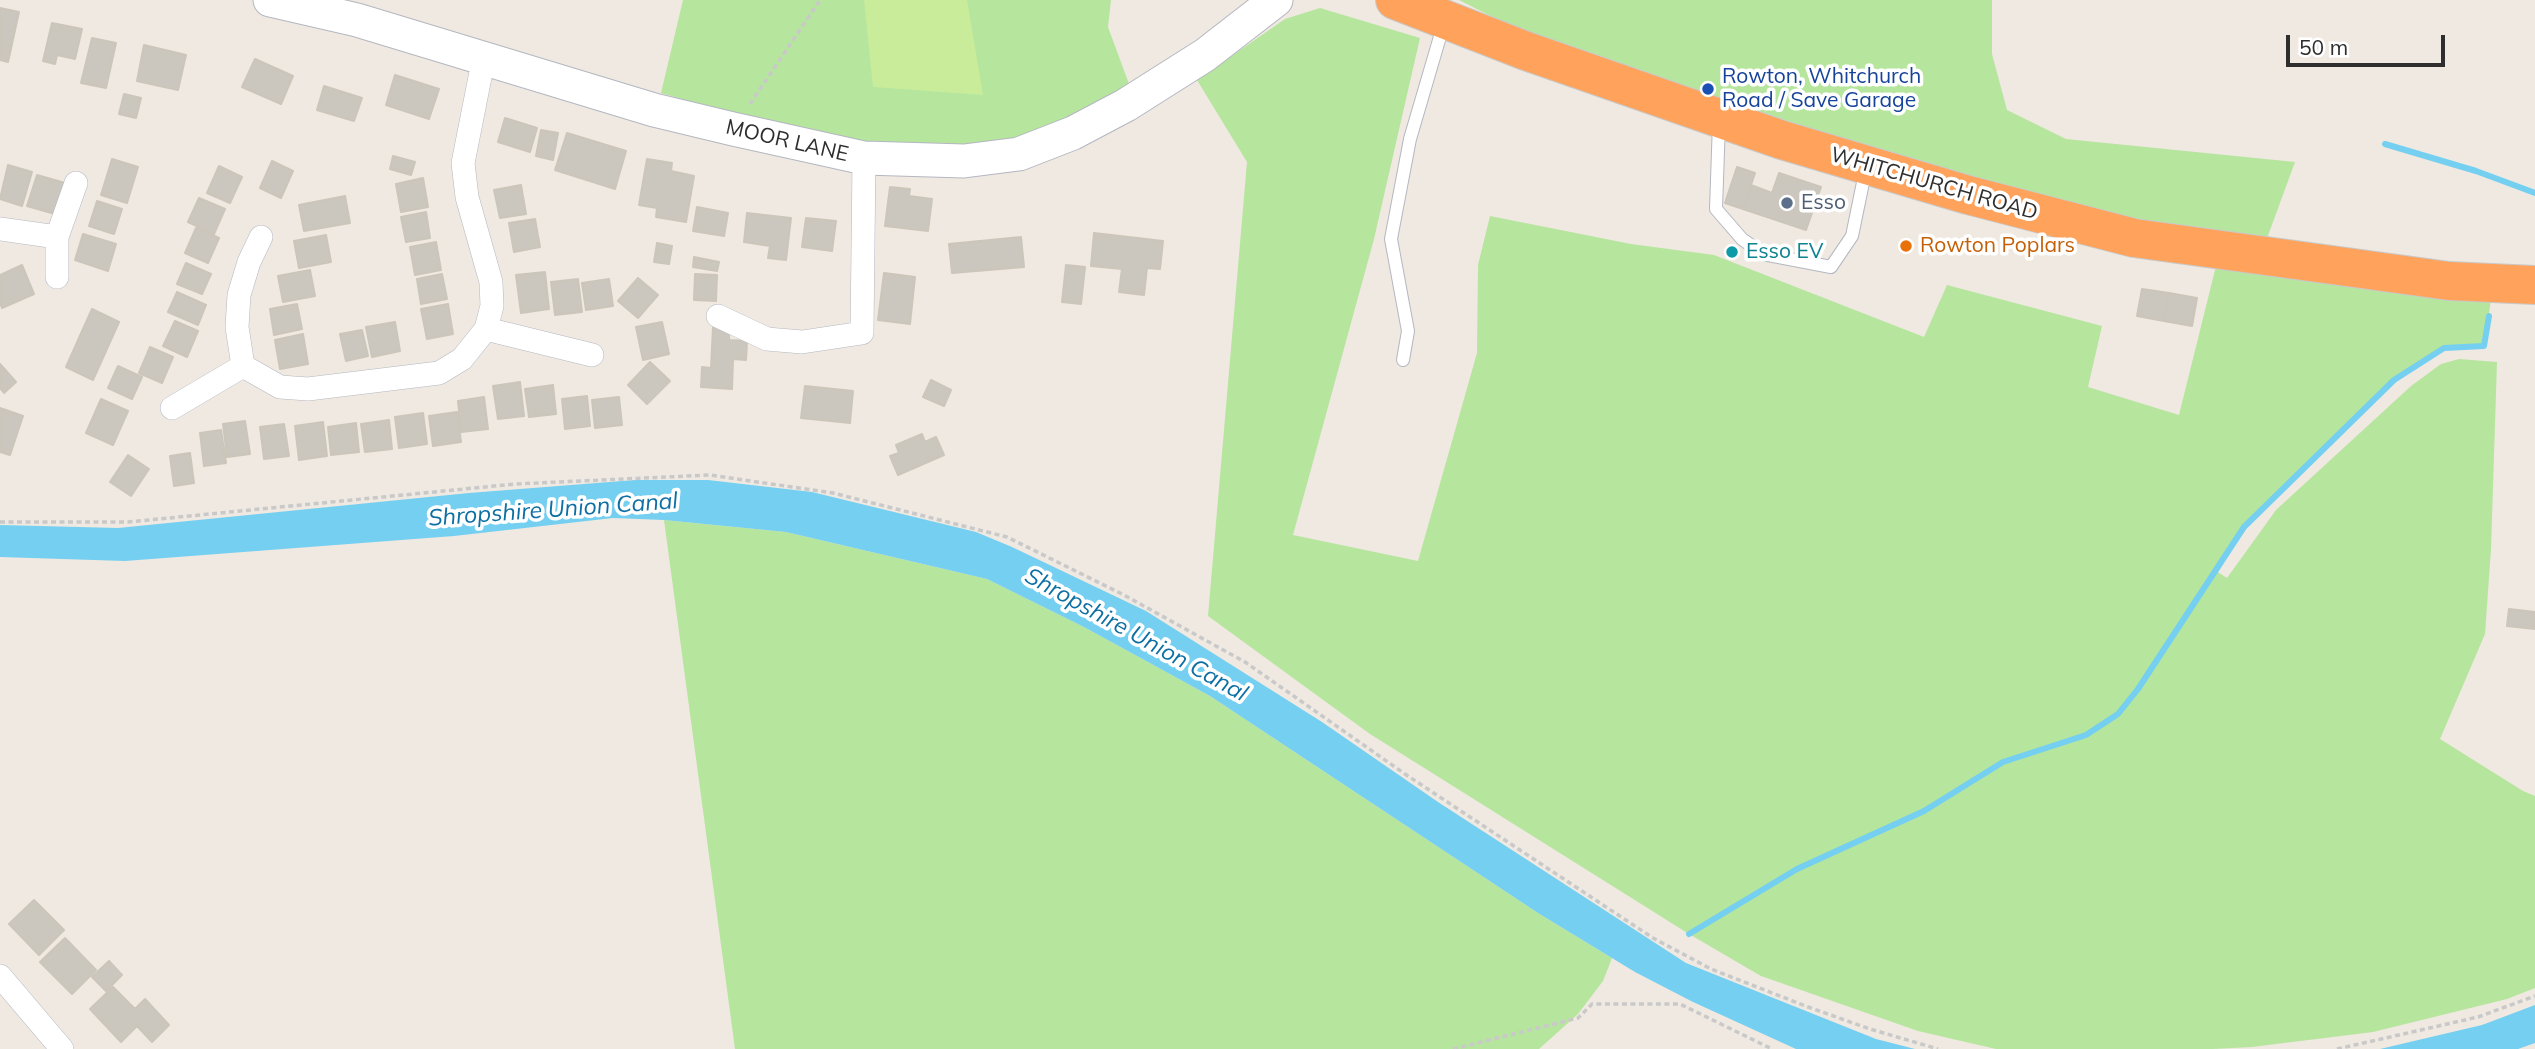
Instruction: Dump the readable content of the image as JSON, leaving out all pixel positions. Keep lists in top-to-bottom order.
{
  "streets": {
    "highway": ["WHITCHURCH ROAD"],
    "street": ["MOOR LANE"]
  },
  "water": ["Shropshire Union Canal"],
  "places": [
    "Rowton, Whitchurch Road / Save Garage",
    "Esso",
    "Rowton Poplars",
    "Esso EV"
  ],
  "scale_bar": "50 m"
}
